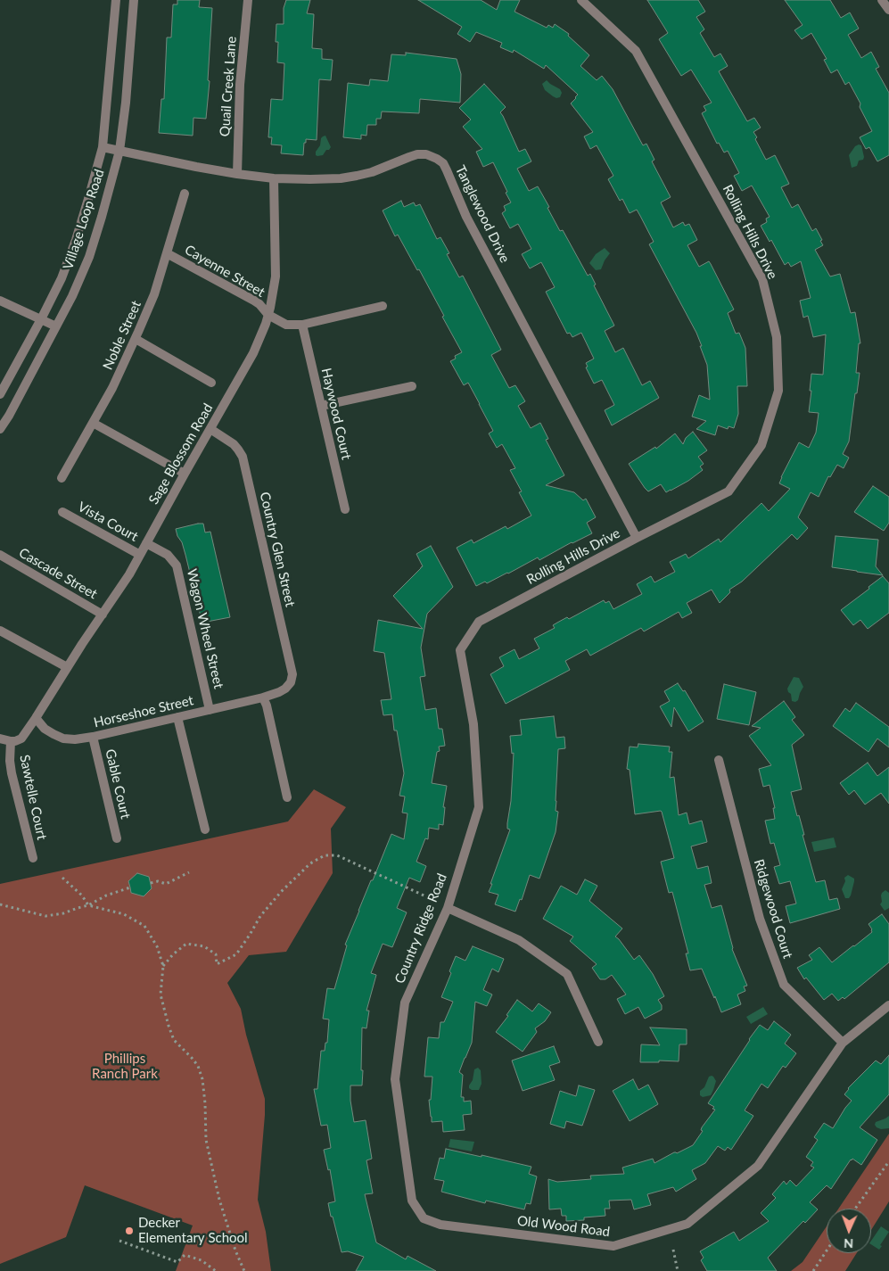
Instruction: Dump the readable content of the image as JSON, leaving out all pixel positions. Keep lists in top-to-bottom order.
{
  "streets": {
    "street": [
      "Quail Creek Lane",
      "Tanglewood Drive",
      "Village Loop Road",
      "Rolling Hills Drive",
      "Cayenne Street",
      "Noble Street",
      "Haywood Court",
      "Sage Blossom Road",
      "Vista Court",
      "Country Glen Street",
      "Cascade Street",
      "Wagon Wheel Street",
      "Horseshoe Street",
      "Gable Court",
      "Sawtelle Court",
      "Ridgewood Court",
      "Country Ridge Road",
      "Old Wood Road"
    ]
  },
  "crossings": [
    ["Quail Creek Lane", "Tanglewood Drive"],
    ["Tanglewood Drive", "Village Loop Road"],
    ["Tanglewood Drive", "Rolling Hills Drive"],
    ["Tanglewood Drive", "Sage Blossom Road"],
    ["Rolling Hills Drive", "Country Ridge Road"],
    ["Cayenne Street", "Noble Street"],
    ["Cayenne Street", "Haywood Court"],
    ["Cayenne Street", "Sage Blossom Road"],
    ["Sage Blossom Road", "Vista Court"],
    ["Sage Blossom Road", "Country Glen Street"],
    ["Sage Blossom Road", "Cascade Street"],
    ["Sage Blossom Road", "Wagon Wheel Street"],
    ["Sage Blossom Road", "Horseshoe Street"],
    ["Sage Blossom Road", "Sawtelle Court"],
    ["Country Glen Street", "Horseshoe Street"],
    ["Wagon Wheel Street", "Horseshoe Street"],
    ["Horseshoe Street", "Gable Court"],
    ["Ridgewood Court", "Old Wood Road"],
    ["Country Ridge Road", "Old Wood Road"]
  ],
  "parks": ["Phillips Ranch Park"],
  "places": ["Decker Elementary School"],
  "north": "bottom"
}
